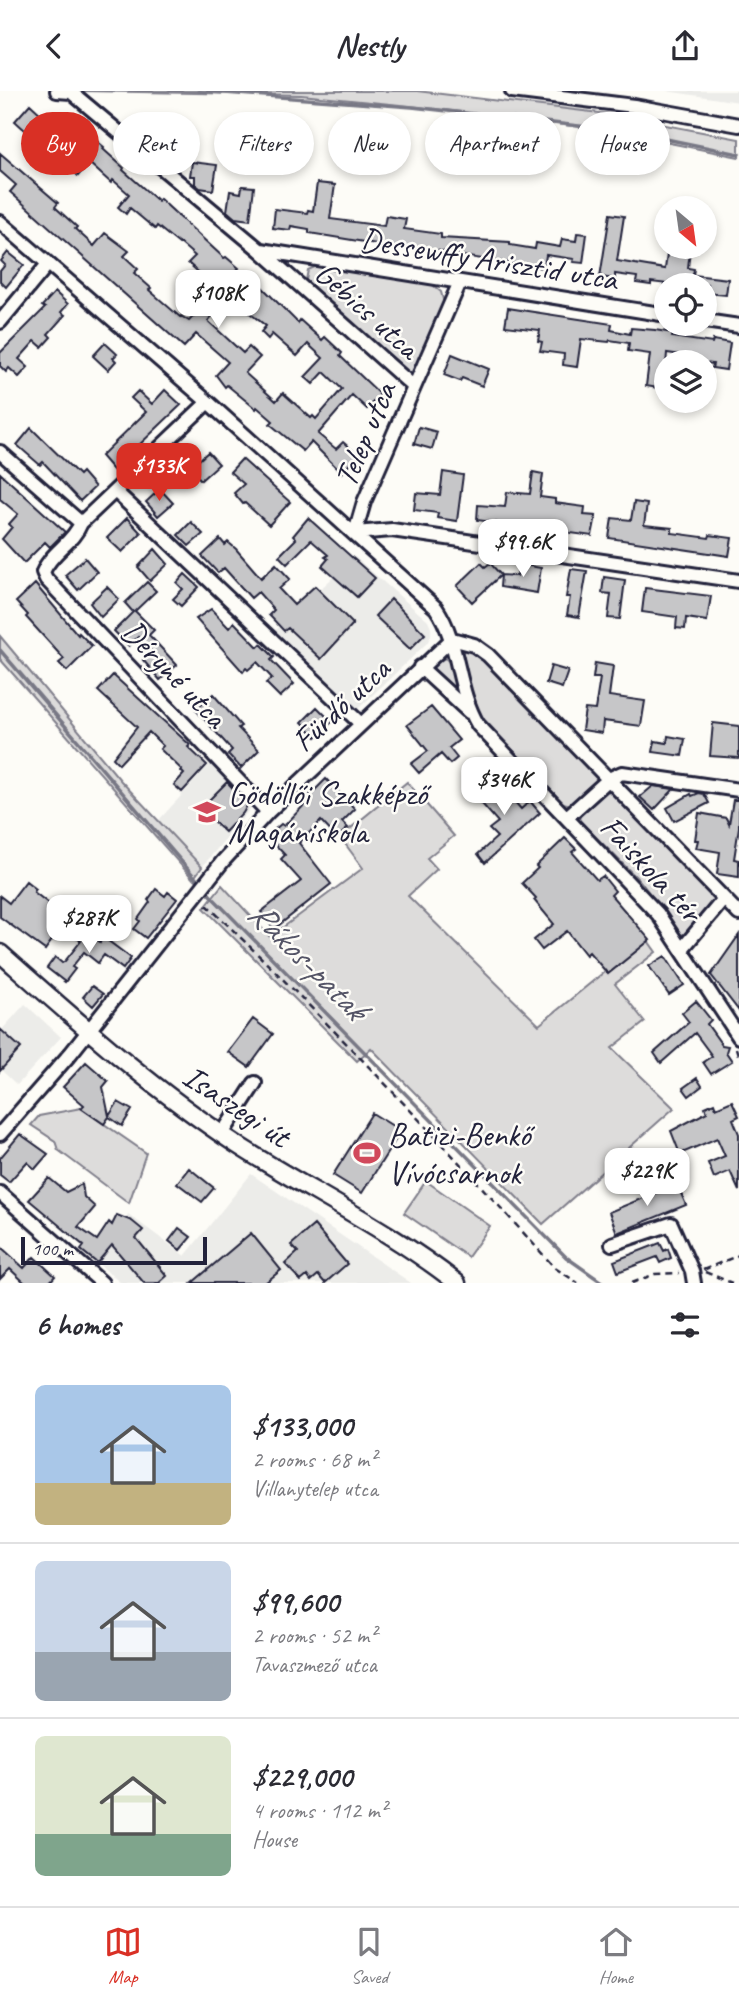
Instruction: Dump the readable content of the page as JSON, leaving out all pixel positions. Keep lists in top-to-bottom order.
{
  "streets": {
    "main road": ["Isaszegi út"],
    "street": [
      "Dessewffy Arisztid utca",
      "Gébics utca",
      "Telep utca",
      "Déryné utca",
      "Fürdő utca",
      "Faiskola tér"
    ]
  },
  "crossings": [
    ["Dessewffy Arisztid utca", "Gébics utca"],
    ["Dessewffy Arisztid utca", "Telep utca"],
    ["Gébics utca", "Telep utca"],
    ["Déryné utca", "Fürdő utca"],
    ["Fürdő utca", "Faiskola tér"],
    ["Fürdő utca", "Isaszegi út"]
  ],
  "water": ["Rákos-patak"],
  "places": {
    "school or university": ["Gödöllői Szakképző Magániskola"],
    "sports": ["Batizi-Benkő Vívócsarnok"]
  },
  "scale_bar": "100 m",
  "north": "bottom right",
  "page": {
    "header": "Nestly",
    "chip": [
      "Buy",
      "Rent",
      "Filters",
      "New",
      "Apartment",
      "House"
    ],
    "price": [
      "$108K",
      "$133K",
      "$99.6K",
      "$346K",
      "$287K",
      "$229K"
    ],
    "scale": "100 m",
    "heading": "6 homes",
    "list": [
      {
        "name": "$133,000",
        "note": "2 rooms · 68 m² · Villanytelep utca"
      },
      {
        "name": "$99,600",
        "note": "2 rooms · 52 m² · Tavaszmező utca"
      },
      {
        "name": "$229,000",
        "note": "4 rooms · 112 m² · House"
      }
    ],
    "tabs": ["Map", "Saved", "Home"]
  }
}
